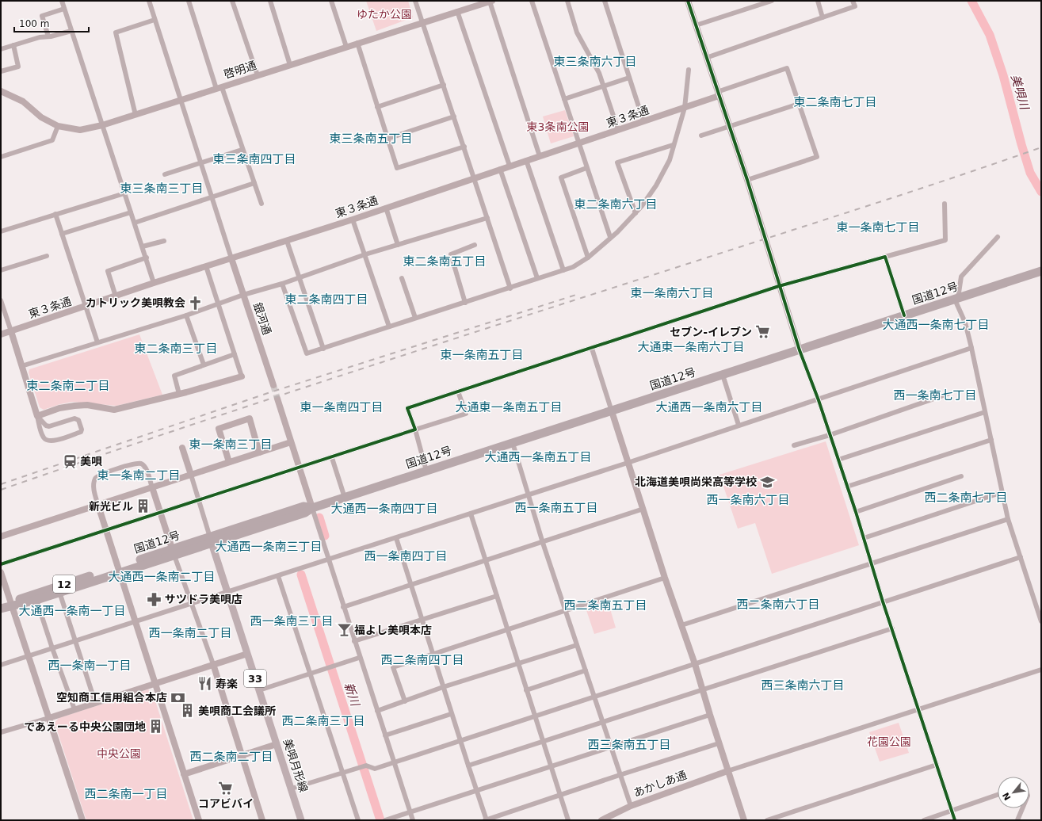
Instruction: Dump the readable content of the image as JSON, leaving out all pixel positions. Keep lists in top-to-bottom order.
{
  "streets": {
    "highway": ["国道12号", "12"],
    "main road": ["33", "美唄月形線"],
    "street": [
      "啓明通",
      "東３条通",
      "銀河通",
      "あかしあ通"
    ]
  },
  "crossings": [
    ["東３条通", "銀河通"],
    ["国道12号", "美唄月形線"]
  ],
  "districts": [
    "東三条南六丁目",
    "東二条南七丁目",
    "東三条南五丁目",
    "東三条南四丁目",
    "東三条南三丁目",
    "東二条南六丁目",
    "東一条南七丁目",
    "東二条南五丁目",
    "東一条南六丁目",
    "東二条南四丁目",
    "大通西一条南七丁目",
    "大通東一条南六丁目",
    "東二条南三丁目",
    "東一条南五丁目",
    "東二条南二丁目",
    "西一条南七丁目",
    "東一条南四丁目",
    "大通東一条南五丁目",
    "大通西一条南六丁目",
    "東一条南三丁目",
    "大通西一条南五丁目",
    "東一条南二丁目",
    "西二条南七丁目",
    "西一条南六丁目",
    "西一条南五丁目",
    "大通西一条南四丁目",
    "大通西一条南三丁目",
    "西一条南四丁目",
    "大通西一条南二丁目",
    "西二条南六丁目",
    "西二条南五丁目",
    "大通西一条南一丁目",
    "西一条南三丁目",
    "西一条南二丁目",
    "西二条南四丁目",
    "西一条南一丁目",
    "西三条南六丁目",
    "西二条南三丁目",
    "西三条南五丁目",
    "西二条南二丁目",
    "西二条南一丁目"
  ],
  "water": ["美唄川", "新川"],
  "parks": [
    "ゆたか公園",
    "東3条南公園",
    "花園公園",
    "中央公園"
  ],
  "places": {
    "church": ["カトリック美唄教会"],
    "supermarket": ["セブン-イレブン", "コアビバイ"],
    "station": ["美唄"],
    "school or university": ["北海道美唄尚栄高等学校"],
    "building": ["新光ビル", "美唄商工会議所", "であえーる中央公園団地"],
    "pharmacy": ["サツドラ美唄店"],
    "bar": ["福よし美唄本店"],
    "restaurant": ["寿楽"],
    "bank": ["空知商工信用組合本店"]
  },
  "scale_bar": "100 m",
  "north": "bottom left"
}
